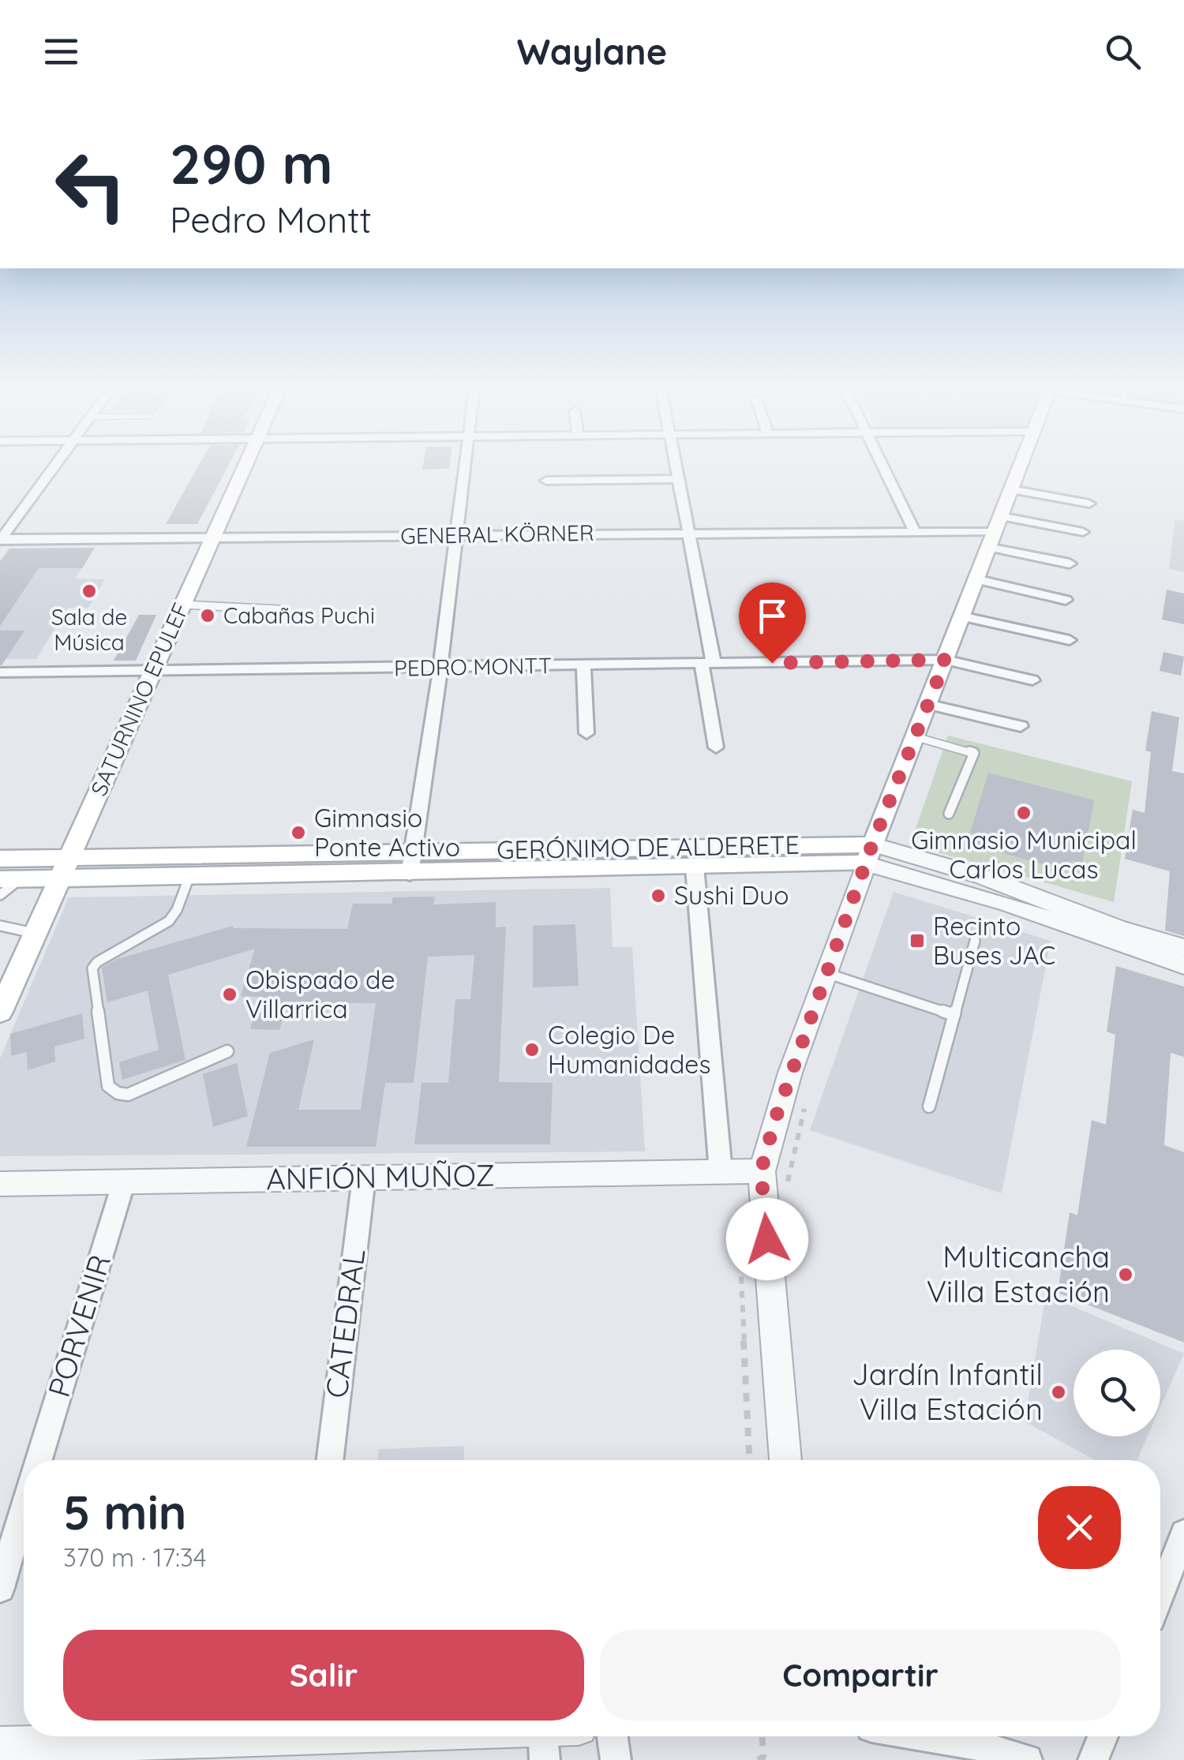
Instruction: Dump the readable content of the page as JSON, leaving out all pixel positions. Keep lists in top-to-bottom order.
{
  "streets": {
    "main road": ["SATURNINO EPULEF", "GERÓNIMO DE ALDERETE"],
    "street": [
      "GENERAL KÖRNER",
      "PEDRO MONTT",
      "ANFIÓN MUÑOZ",
      "CATEDRAL",
      "PORVENIR"
    ]
  },
  "crossings": [
    ["GENERAL KÖRNER", "SATURNINO EPULEF"],
    ["PEDRO MONTT", "SATURNINO EPULEF"],
    ["SATURNINO EPULEF", "GERÓNIMO DE ALDERETE"],
    ["ANFIÓN MUÑOZ", "CATEDRAL"],
    ["ANFIÓN MUÑOZ", "PORVENIR"]
  ],
  "places": {
    "other": [
      "Sala de Música",
      "Cabañas Puchi",
      "Gimnasio Municipal Carlos Lucas",
      "Gimnasio Ponte Activo",
      "Sushi Duo",
      "Obispado de Villarrica",
      "Colegio De Humanidades",
      "Multicancha Villa Estación",
      "Jardín Infantil Villa Estación"
    ],
    "transit": ["Recinto Buses JAC"]
  },
  "page": {
    "header": "Waylane",
    "turn": ["290 m", "Pedro Montt"],
    "heading": ["5 min", "370 m · 17:34"],
    "buttons": ["Salir", "Compartir"]
  }
}
